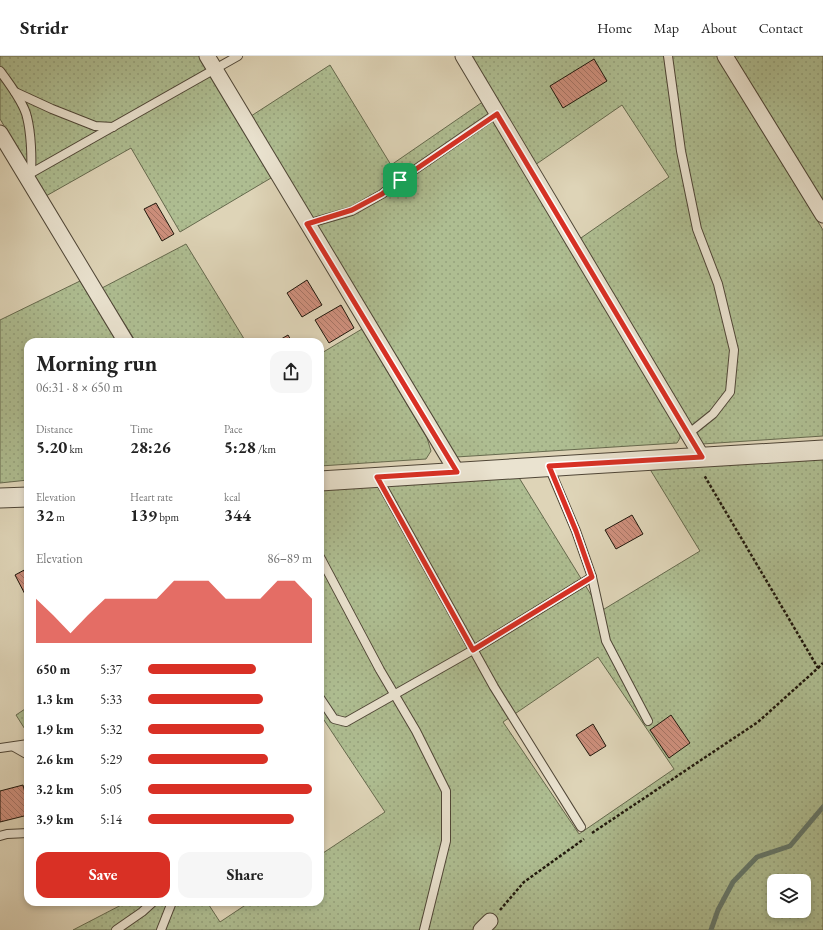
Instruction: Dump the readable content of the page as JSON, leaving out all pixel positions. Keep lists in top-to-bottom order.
{
  "page": {
    "header": "Stridr",
    "nav": [
      "Home",
      "Map",
      "About",
      "Contact"
    ],
    "heading": ["Morning run", "06:31 · 8 × 650 m"],
    "stats": [
      ["Distance", "5.20 km"],
      ["Time", "28:26"],
      ["Pace", "5:28 /km"],
      ["Elevation", "32 m"],
      ["Heart rate", "139 bpm"],
      ["kcal", "344"]
    ],
    "chart": ["Elevation", "86–89 m"],
    "list": [
      {
        "name": "650 m",
        "note": "5:37"
      },
      {
        "name": "1.3 km",
        "note": "5:33"
      },
      {
        "name": "1.9 km",
        "note": "5:32"
      },
      {
        "name": "2.6 km",
        "note": "5:29"
      },
      {
        "name": "3.2 km",
        "note": "5:05"
      },
      {
        "name": "3.9 km",
        "note": "5:14"
      }
    ],
    "buttons": ["Save", "Share"]
  }
}
